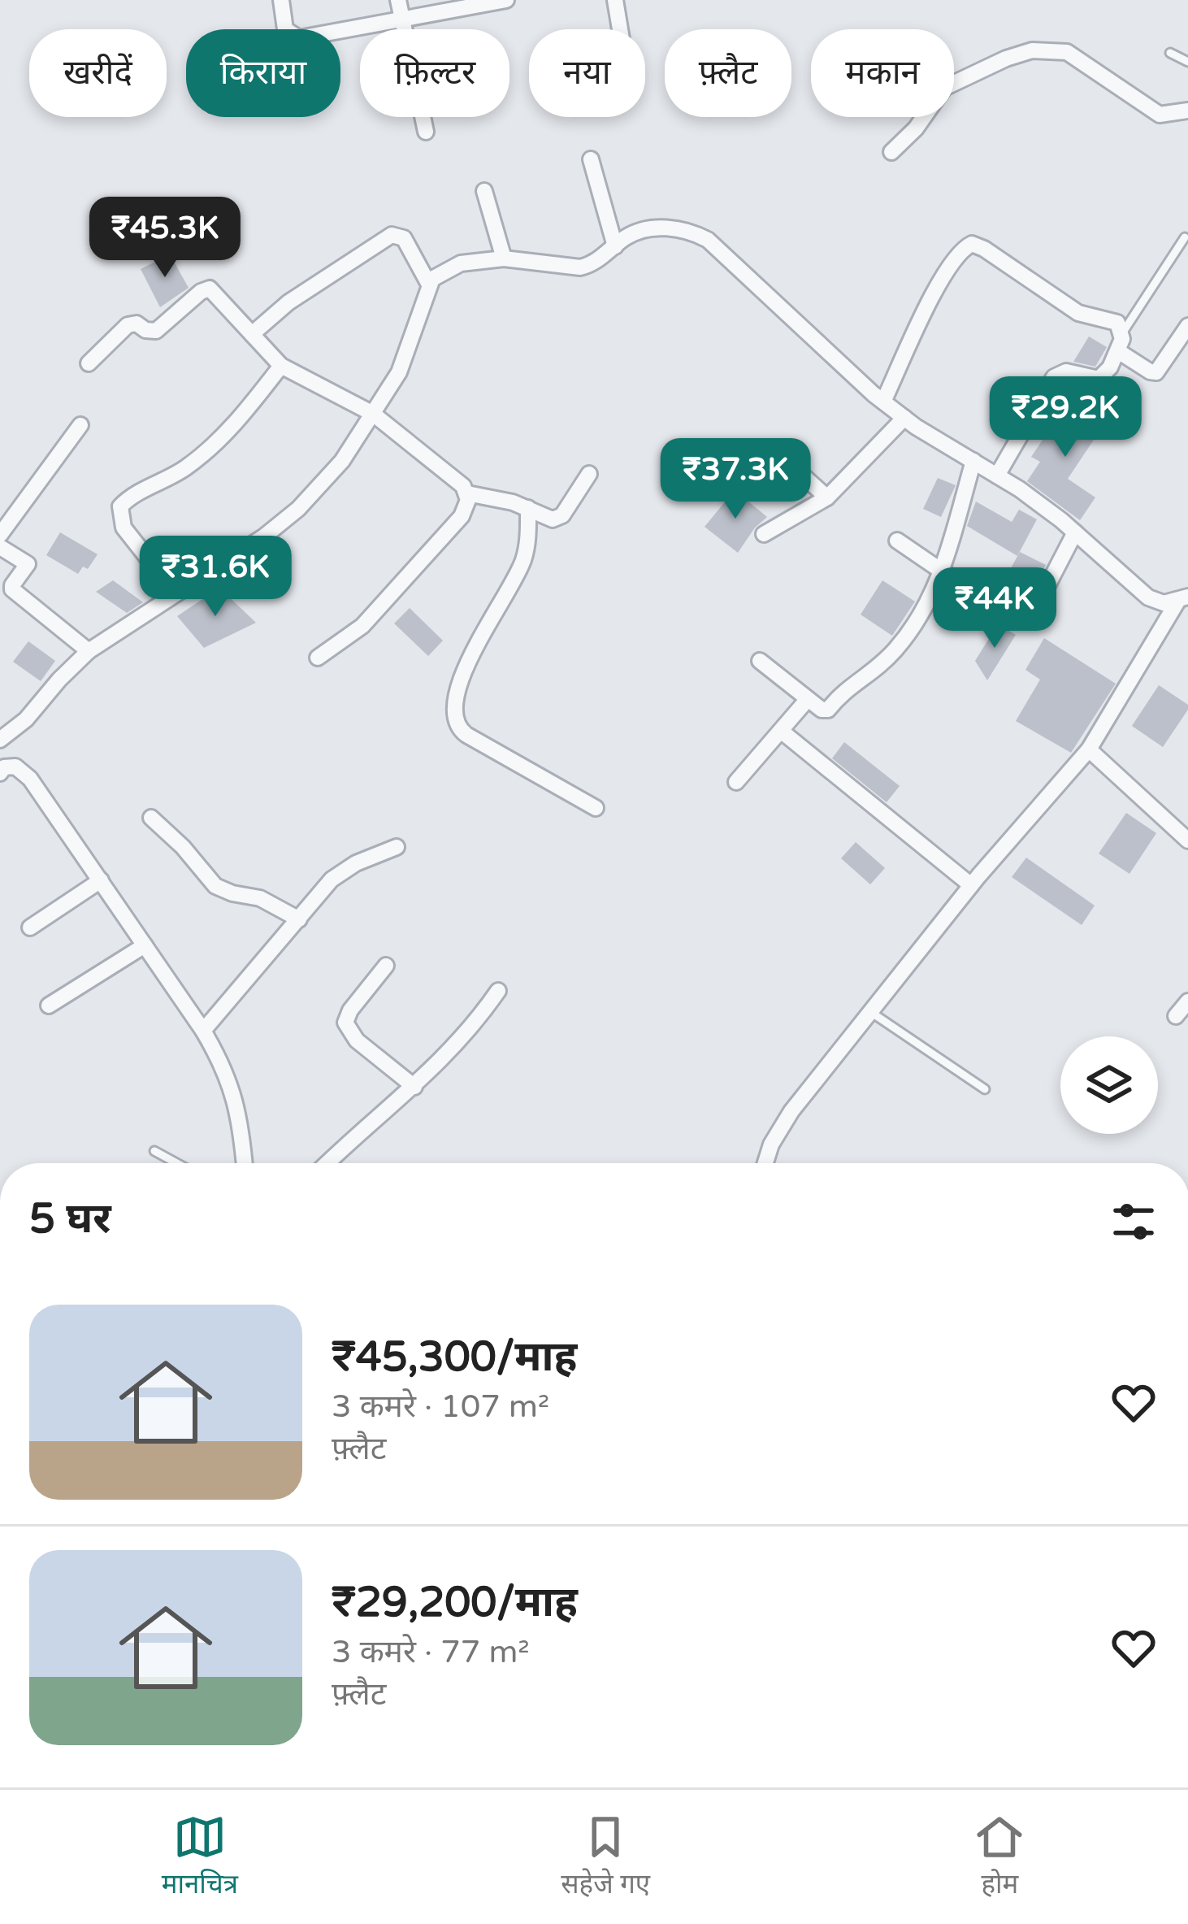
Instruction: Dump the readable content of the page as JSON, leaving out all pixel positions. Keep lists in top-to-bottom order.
{
  "page": {
    "chip": [
      "खरीदें",
      "किराया",
      "फ़िल्टर",
      "नया",
      "फ़्लैट",
      "मकान"
    ],
    "price": [
      "₹45.3K",
      "₹29.2K",
      "₹37.3K",
      "₹31.6K",
      "₹44K"
    ],
    "heading": "5 घर",
    "list": [
      {
        "name": "₹45,300/माह",
        "note": "3 कमरे · 107 m² · फ़्लैट"
      },
      {
        "name": "₹29,200/माह",
        "note": "3 कमरे · 77 m² · फ़्लैट"
      }
    ],
    "tabs": ["मानचित्र", "सहेजे गए", "होम"]
  }
}
